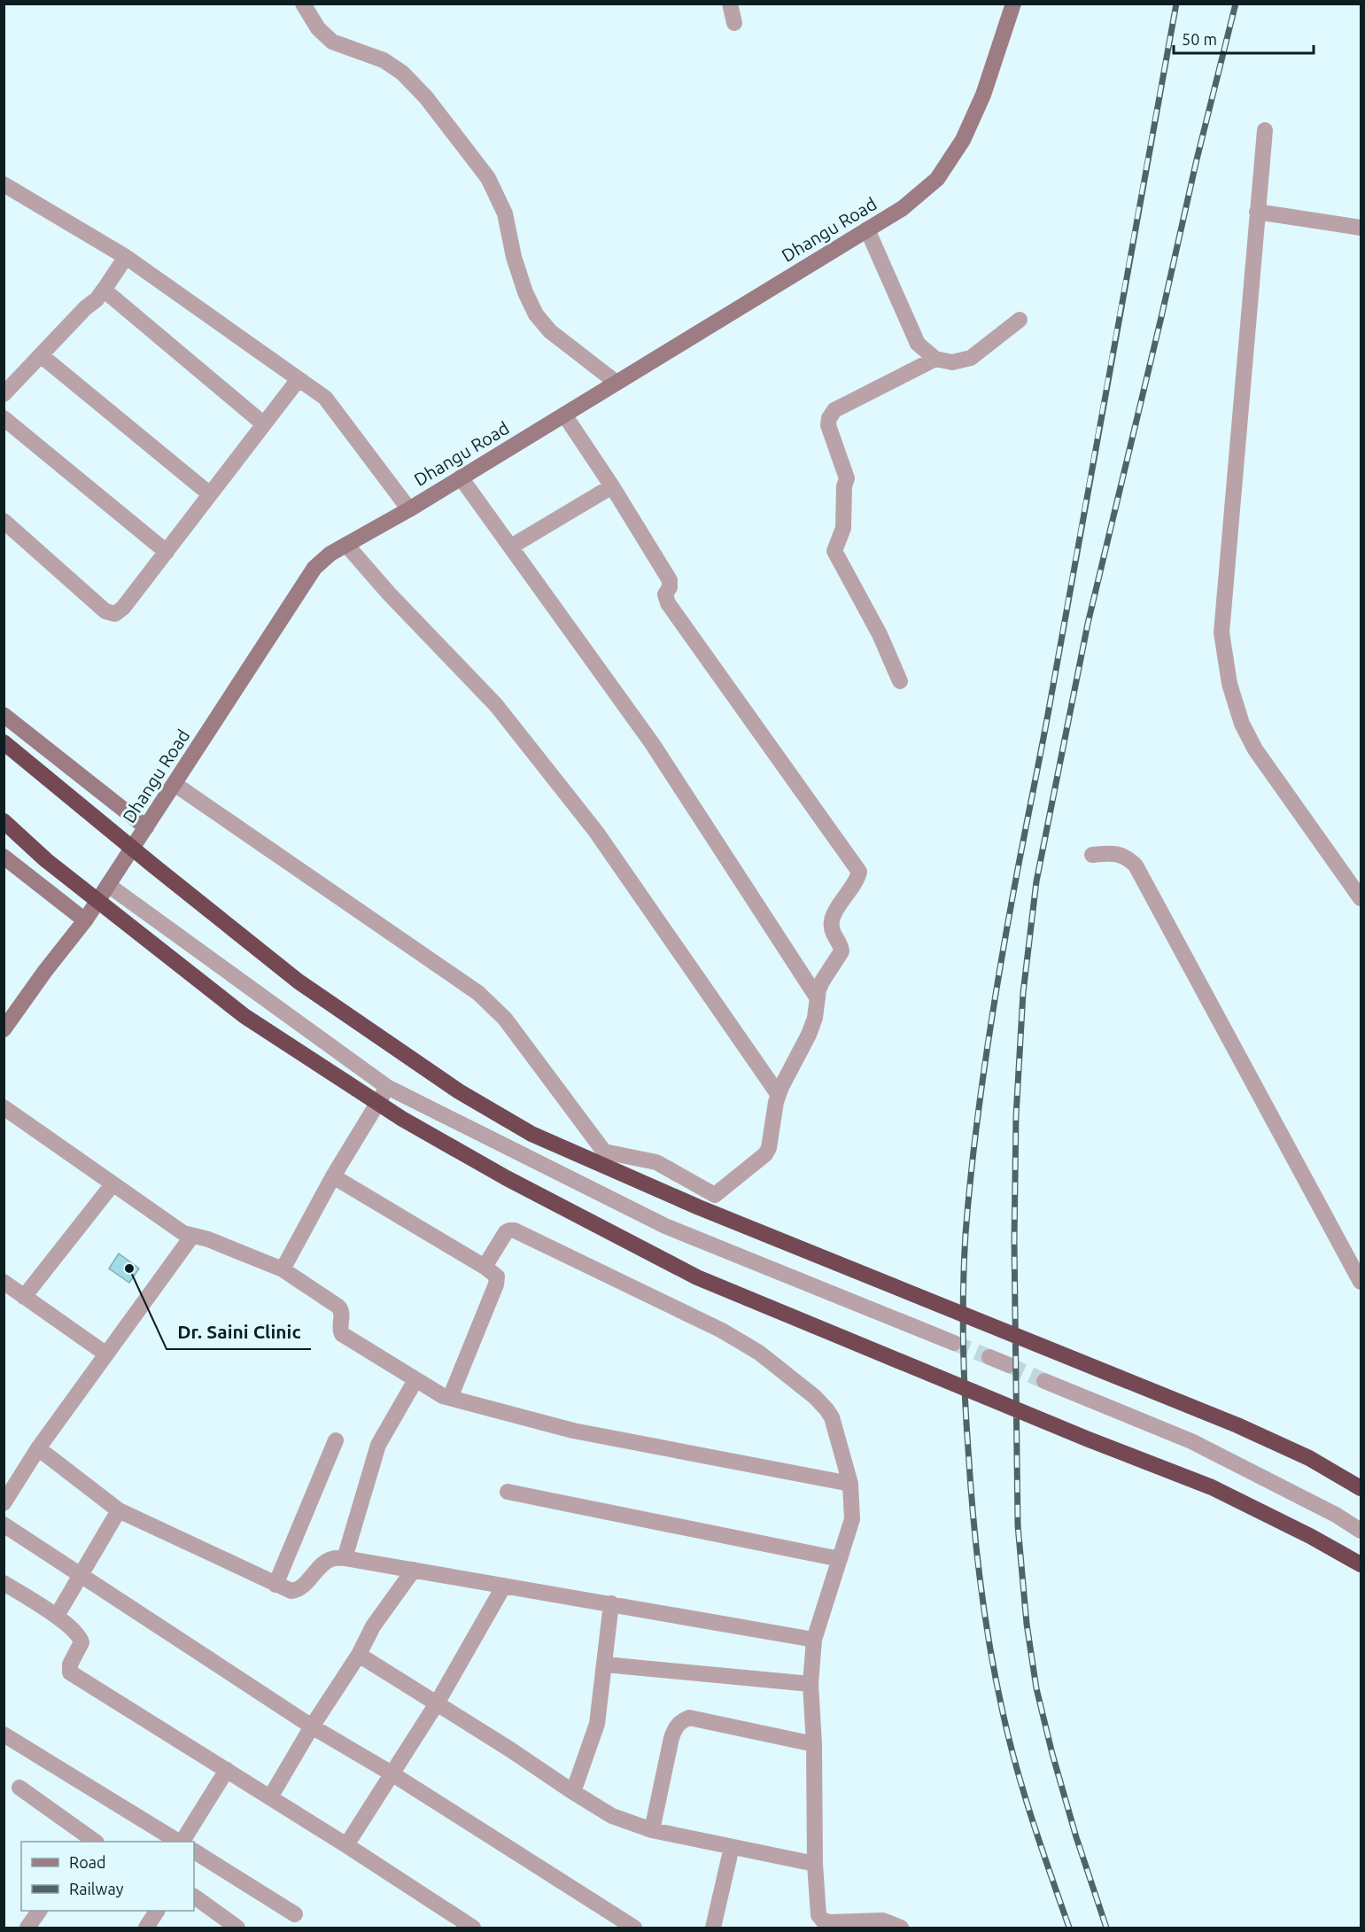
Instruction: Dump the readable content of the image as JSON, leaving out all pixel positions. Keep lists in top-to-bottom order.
{
  "streets": {
    "street": ["Dhangu Road"]
  },
  "places": ["Dr. Saini Clinic"],
  "legend": ["Road", "Railway"],
  "scale_bar": "50 m"
}
